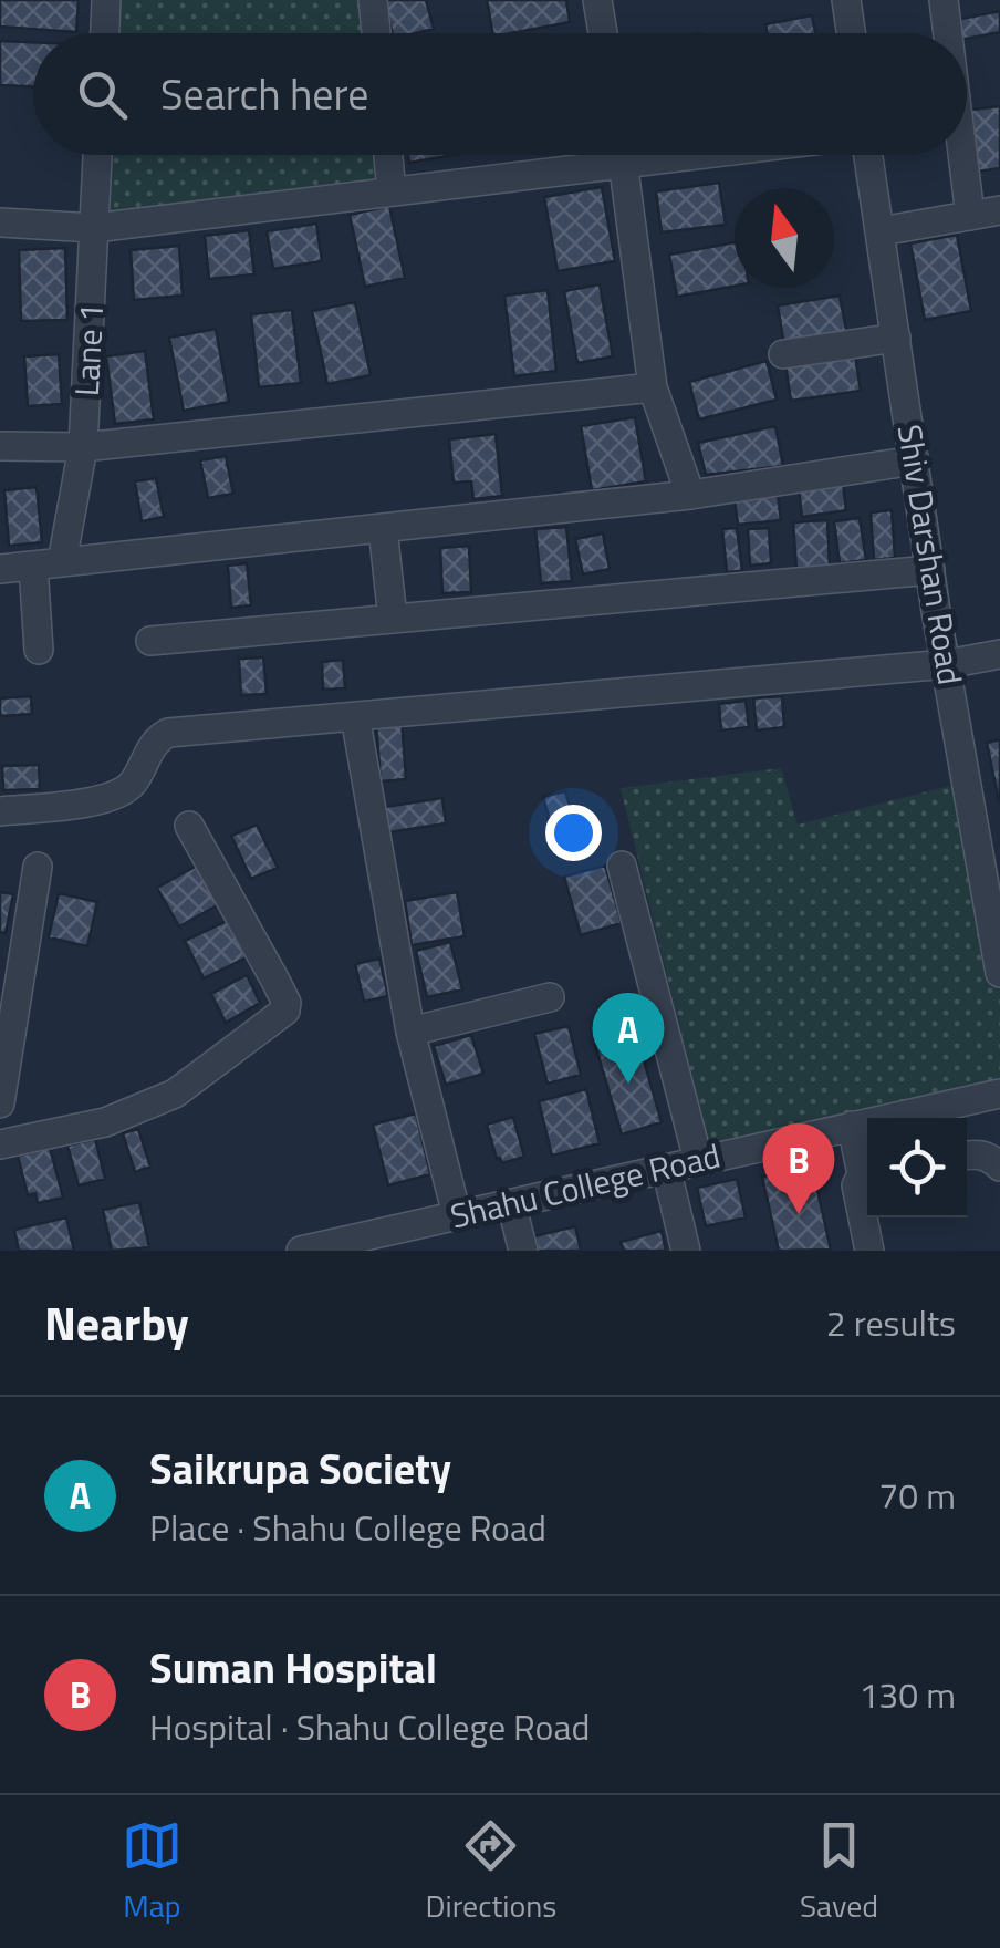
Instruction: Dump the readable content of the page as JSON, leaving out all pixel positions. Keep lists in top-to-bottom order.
{
  "streets": {
    "street": ["Lane 1", "Shiv Darshan Road", "Shahu College Road"]
  },
  "north": "top",
  "page": {
    "search": "Search here",
    "pins": ["A", "B"],
    "heading": ["Nearby", "2 results"],
    "list": [
      {
        "mark": "A",
        "name": "Saikrupa Society",
        "note": "Place · Shahu College Road",
        "value": "70 m"
      },
      {
        "mark": "B",
        "name": "Suman Hospital",
        "note": "Hospital · Shahu College Road",
        "value": "130 m"
      }
    ],
    "nav": ["Map", "Directions", "Saved"]
  }
}
